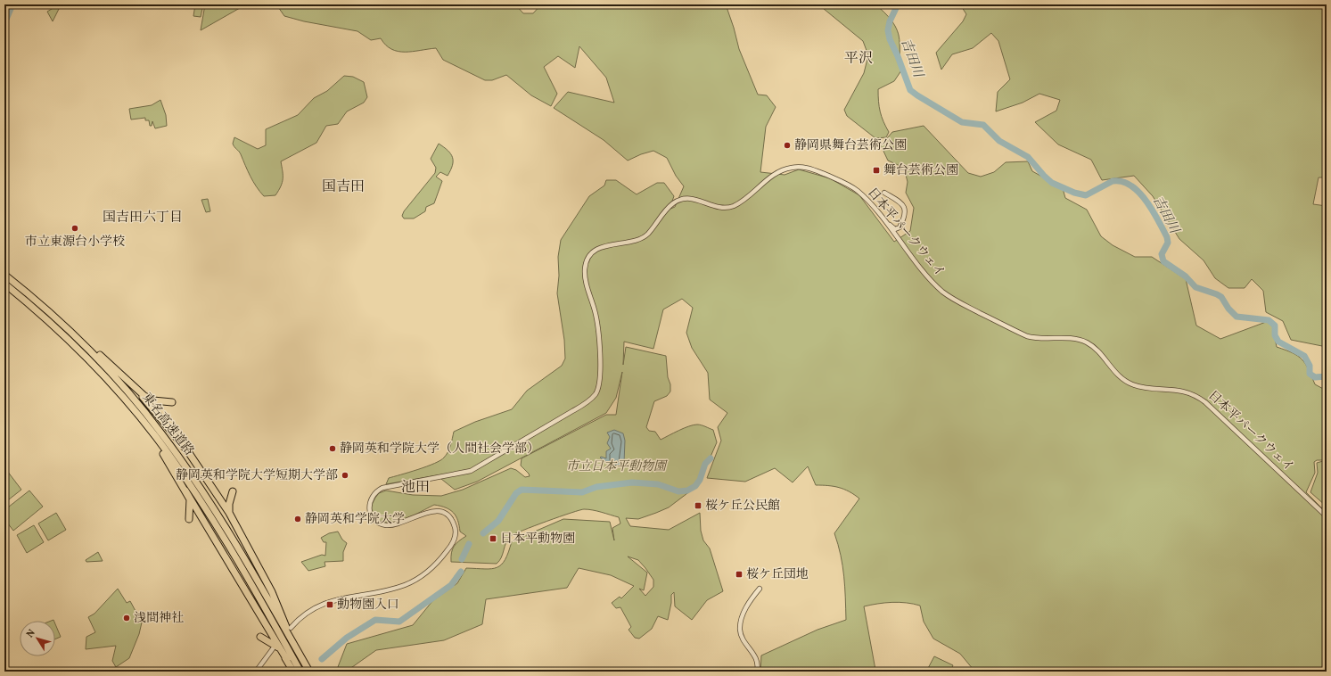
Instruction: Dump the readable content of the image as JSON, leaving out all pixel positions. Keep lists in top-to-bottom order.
{
  "streets": {
    "highway": ["東名高速道路"],
    "street": ["日本平パークウェイ"]
  },
  "districts": [
    "平沢",
    "国吉田",
    "国吉田六丁目",
    "池田"
  ],
  "water": ["吉田川"],
  "parks": ["市立日本平動物園"],
  "places": {
    "other": [
      "静岡県舞台芸術公園",
      "市立東源台小学校",
      "静岡英和学院大学（人間社会学部）",
      "静岡英和学院大学短期大学部",
      "静岡英和学院大学",
      "浅間神社"
    ],
    "transit": [
      "舞台芸術公園",
      "桜ケ丘公民館",
      "日本平動物園",
      "桜ケ丘団地",
      "動物園入口"
    ]
  },
  "north": "top left"
}
